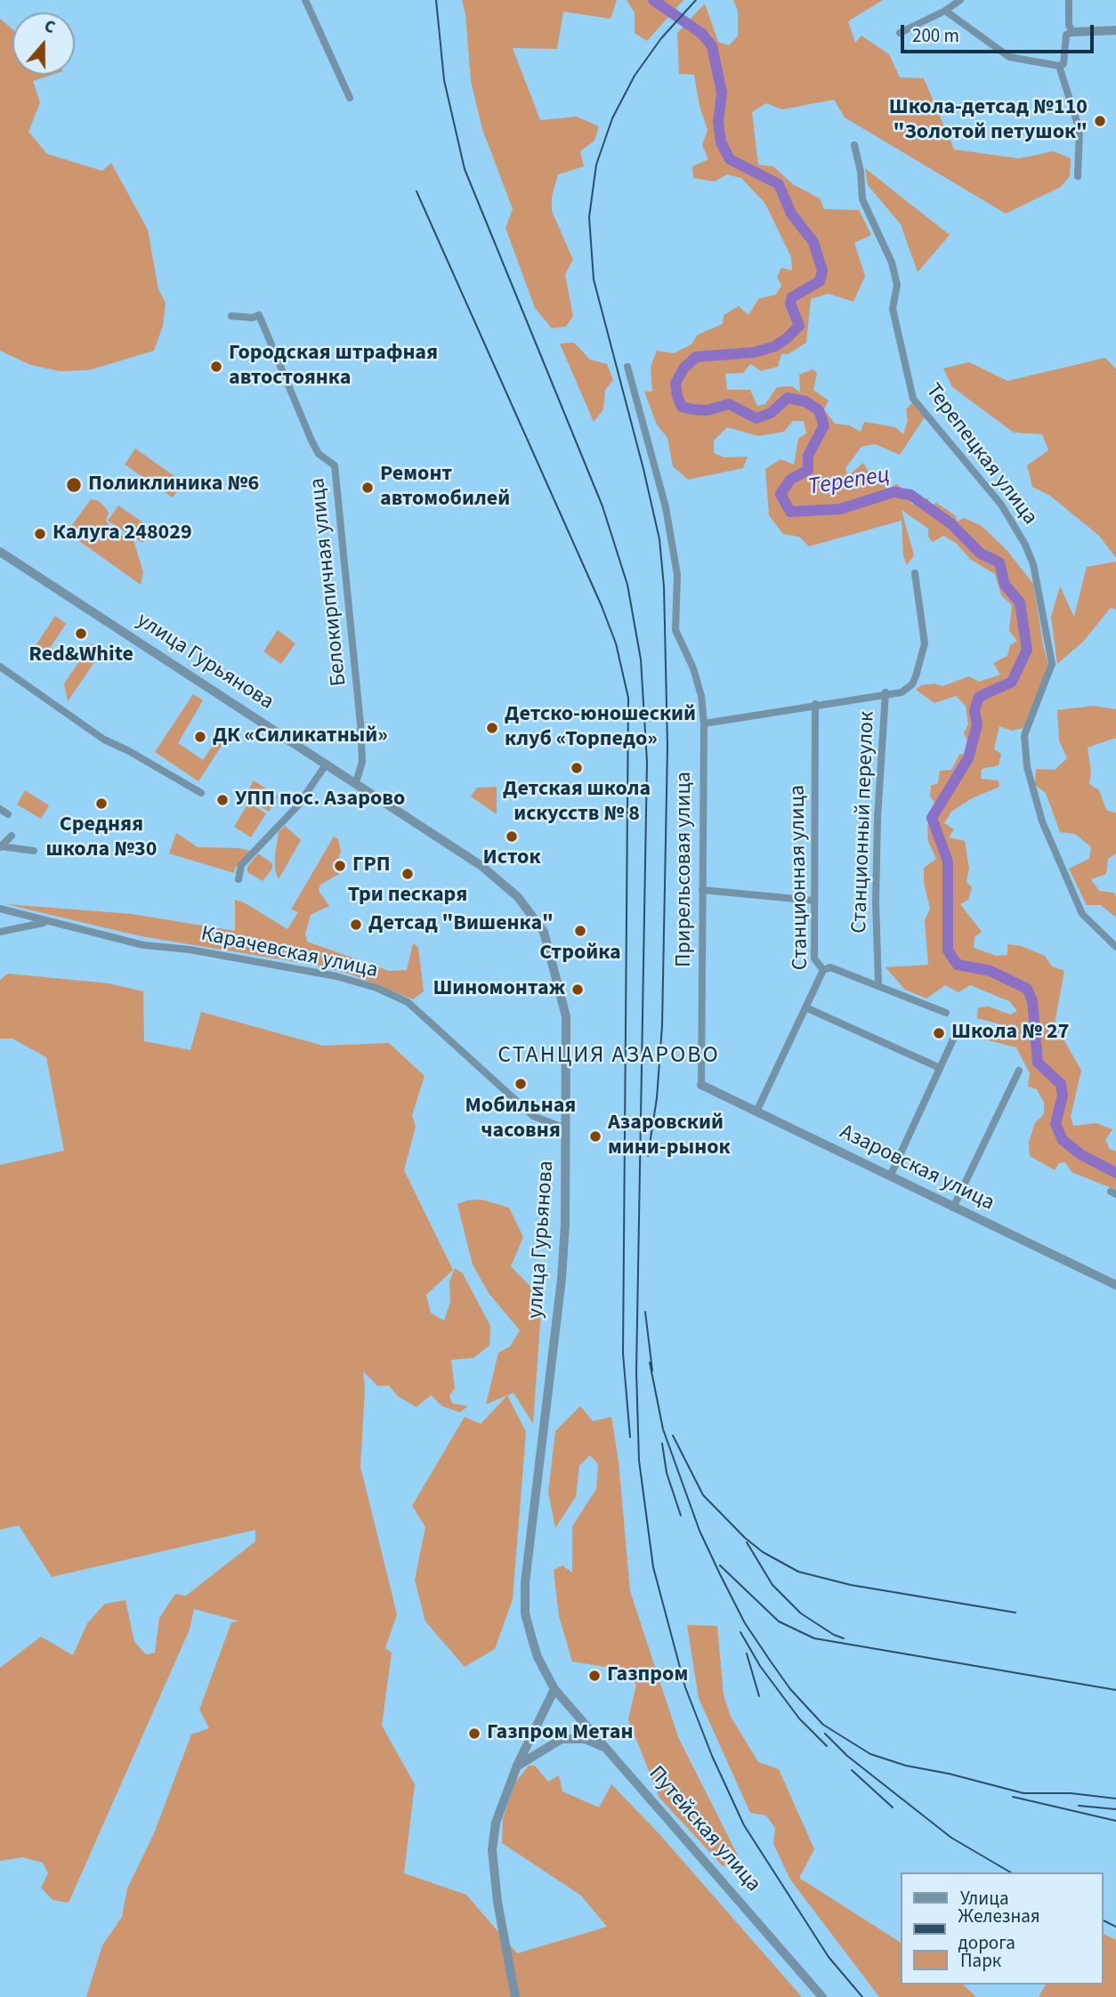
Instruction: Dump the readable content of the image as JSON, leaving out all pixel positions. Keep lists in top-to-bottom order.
{
  "streets": {
    "street": [
      "Терепецкая улица",
      "Белокирпичная улица",
      "улица Гурьянова",
      "Станционный переулок",
      "Прирельсовая улица",
      "Станционная улица",
      "Карачевская улица",
      "Азаровская улица",
      "Путейская улица"
    ]
  },
  "crossings": [
    ["Белокирпичная улица", "улица Гурьянова"],
    ["улица Гурьянова", "Карачевская улица"],
    ["улица Гурьянова", "Путейская улица"],
    ["Прирельсовая улица", "Азаровская улица"],
    ["Станционная улица", "Азаровская улица"]
  ],
  "districts": ["СТАНЦИЯ АЗАРОВО"],
  "water": ["Терепец"],
  "places": [
    "Школа-детсад №110 \"Золотой петушок\"",
    "Городская штрафная автостоянка",
    "Поликлиника №6",
    "Ремонт автомобилей",
    "Калуга 248029",
    "Red&White",
    "Детско-юношеский клуб «Торпедо»",
    "ДК «Силикатный»",
    "Детская школа искусств № 8",
    "УПП пос. Азарово",
    "Средняя школа №30",
    "Исток",
    "ГРП",
    "Три пескаря",
    "Детсад \"Вишенка\"",
    "Стройка",
    "Шиномонтаж",
    "Школа № 27",
    "Мобильная часовня",
    "Азаровский мини-рынок",
    "Газпром",
    "Газпром Метан"
  ],
  "legend": ["Улица", "Железная дорога", "Парк"],
  "scale_bar": "200 m",
  "north": "top"
}
